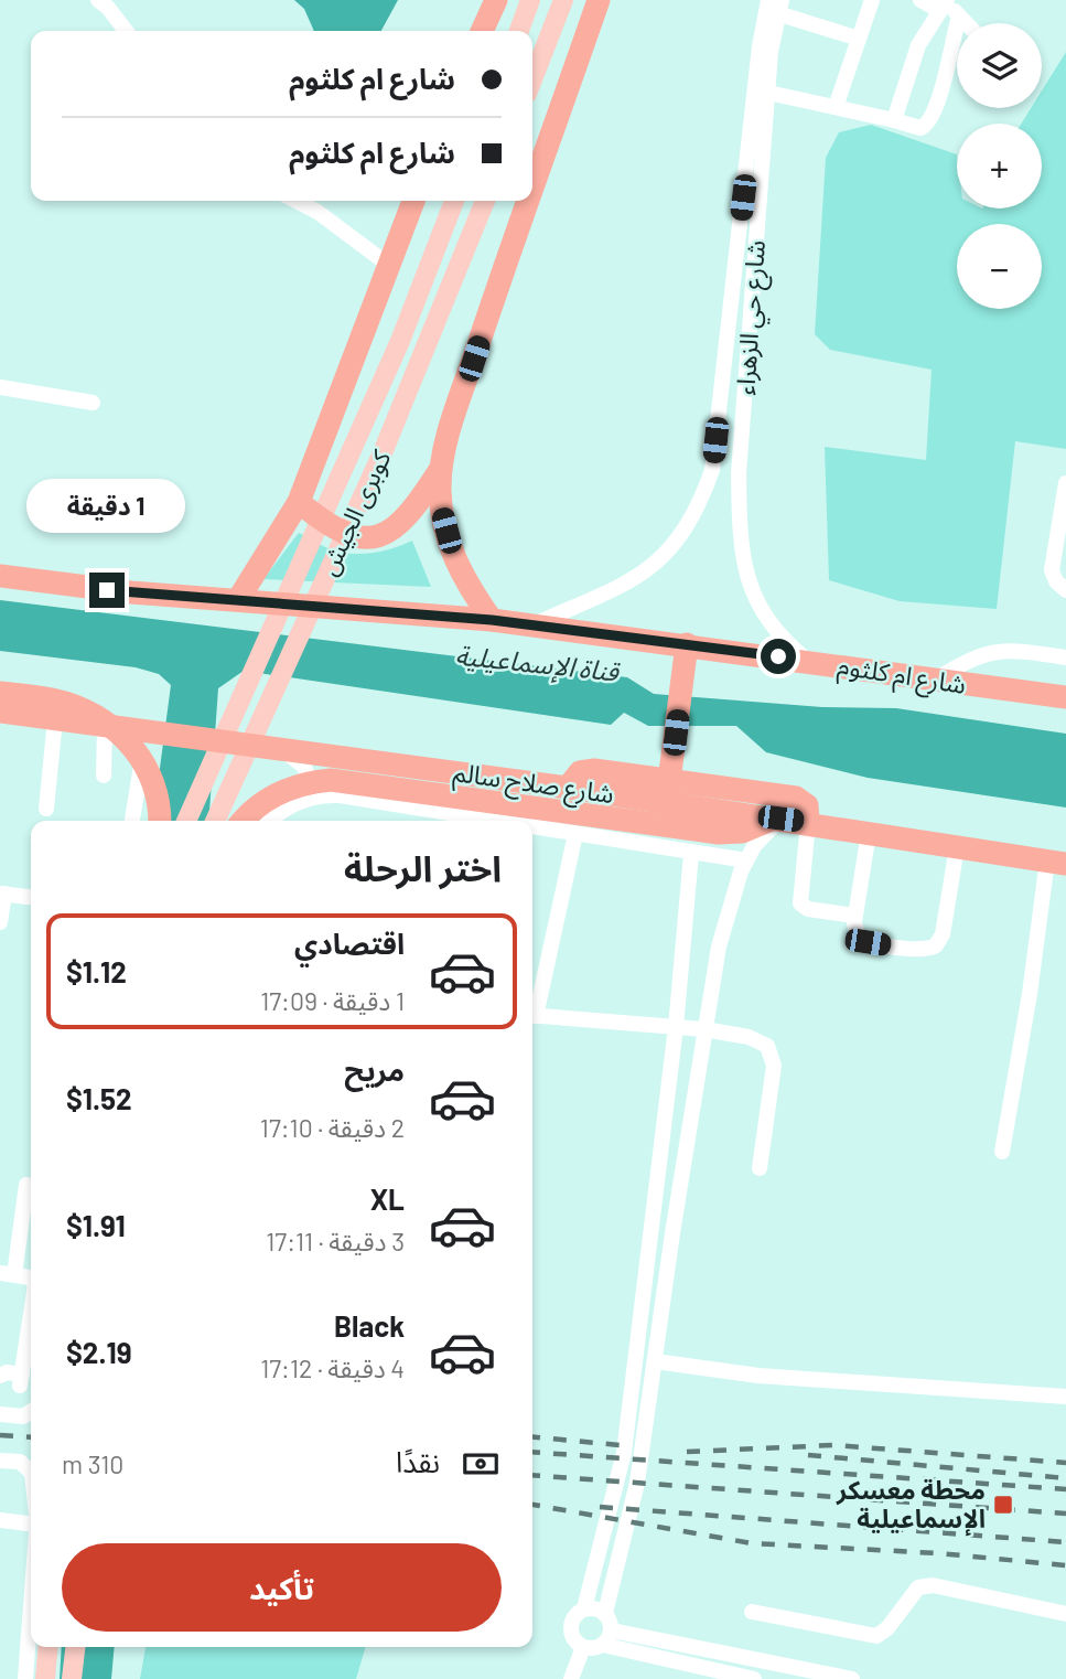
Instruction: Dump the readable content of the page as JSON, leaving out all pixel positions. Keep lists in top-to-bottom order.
{
  "streets": {
    "highway": ["شارع ام كلثوم", "شارع صلاح سالم"],
    "main road": ["كوبرى الجيش"],
    "street": ["شارع حي الزهراء"]
  },
  "crossings": [
    ["شارع حي الزهراء", "شارع ام كلثوم"]
  ],
  "water": ["قناة الإسماعيلية"],
  "places": {
    "transit": ["محطة معسكر الإسماعيلية"]
  },
  "page": {
    "map_buttons": ["+", "−"],
    "banner": ["شارع ام كلثوم", "شارع ام كلثوم"],
    "bubble": "1 دقيقة",
    "heading": "اختر الرحلة",
    "list": [
      {
        "name": "اقتصادي",
        "note": "1 دقيقة · 17:09",
        "value": "$1.12"
      },
      {
        "name": "مريح",
        "note": "2 دقيقة · 17:10",
        "value": "$1.52"
      },
      {
        "name": "XL",
        "note": "3 دقيقة · 17:11",
        "value": "$1.91"
      },
      {
        "name": "Black",
        "note": "4 دقيقة · 17:12",
        "value": "$2.19"
      }
    ],
    "pay": ["نقدًا", "310 m"],
    "buttons": "تأكيد"
  }
}
